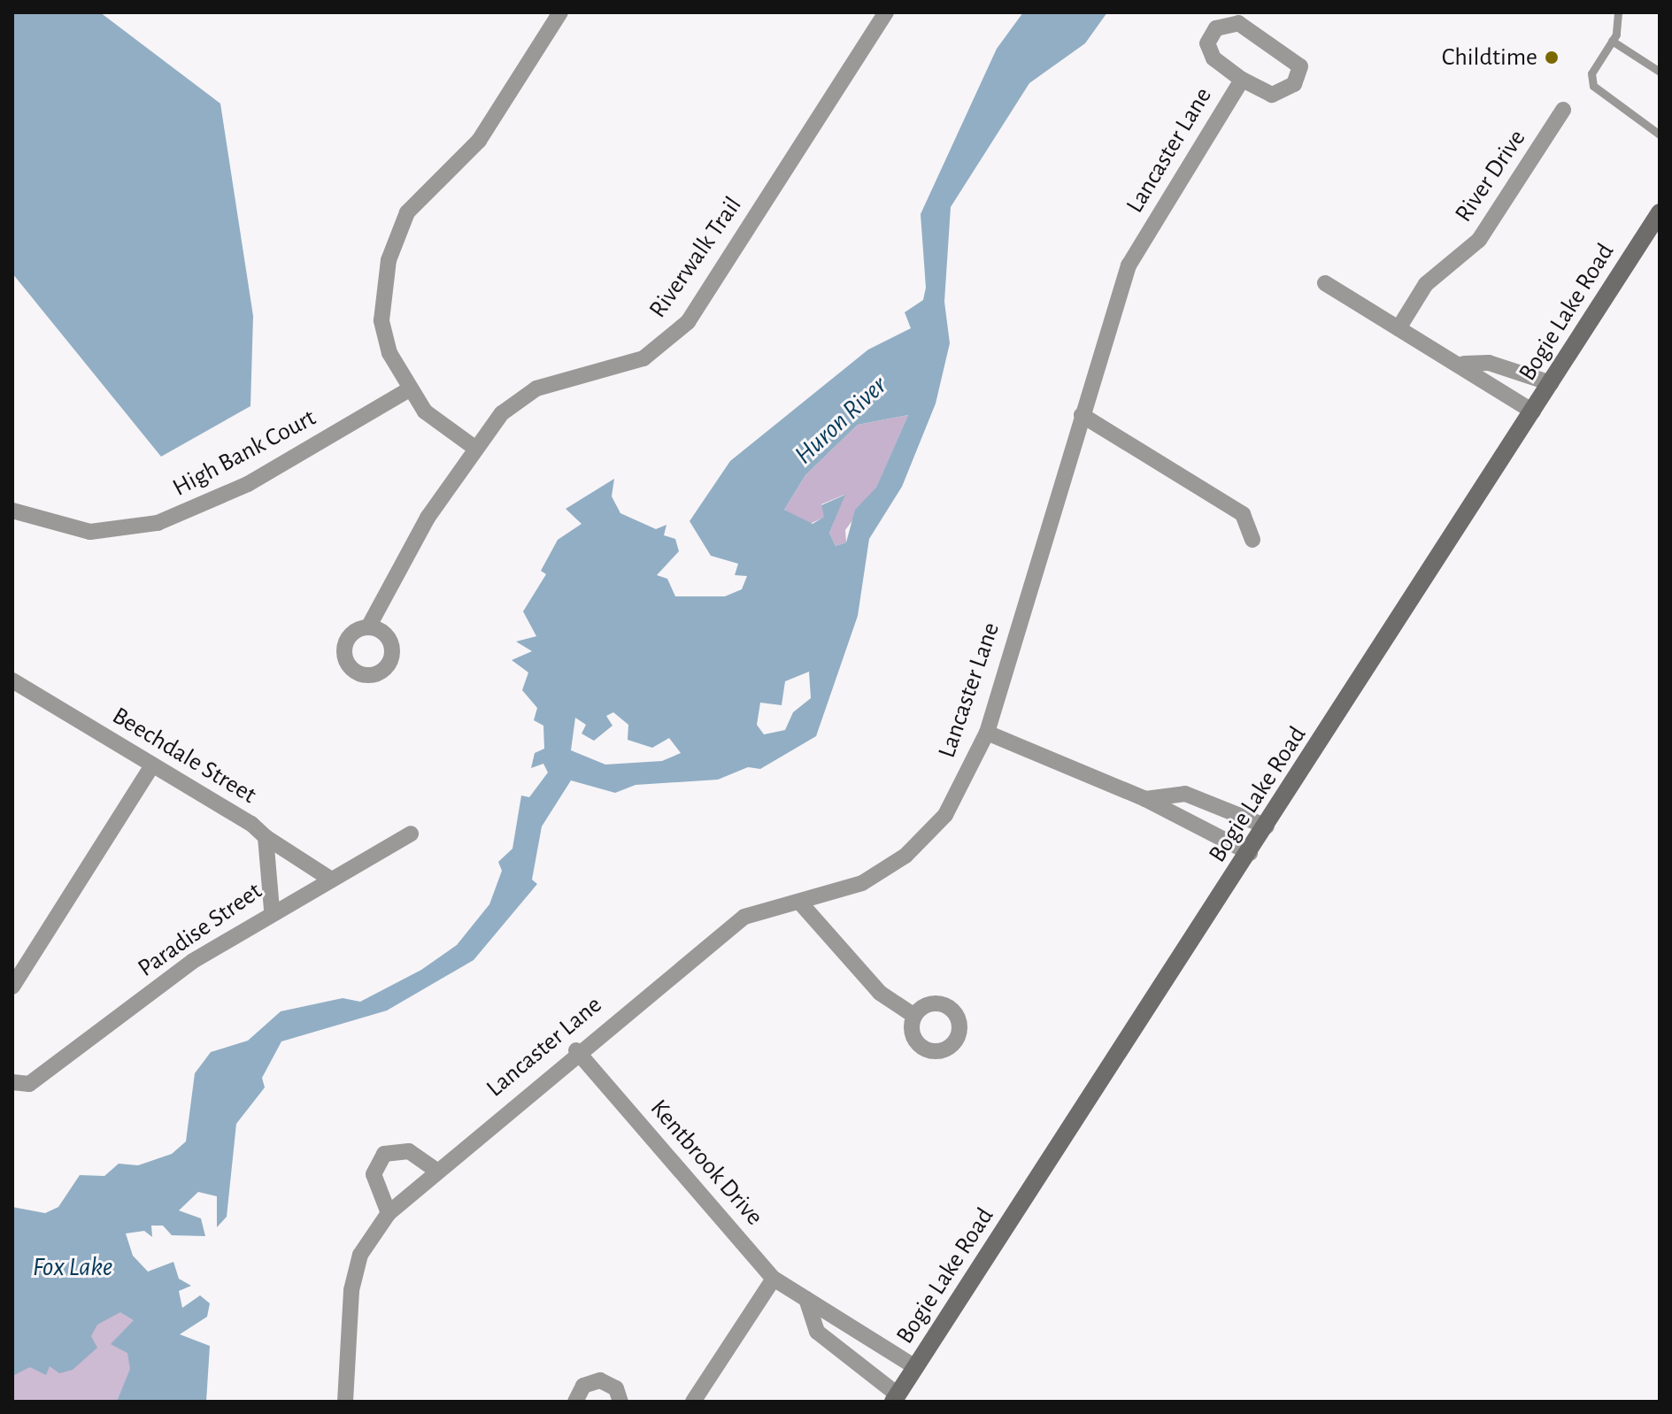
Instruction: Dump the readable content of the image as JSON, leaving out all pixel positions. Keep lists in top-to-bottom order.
{
  "streets": {
    "main road": ["Bogie Lake Road"],
    "street": [
      "Lancaster Lane",
      "River Drive",
      "Riverwalk Trail",
      "High Bank Court",
      "Beechdale Street",
      "Paradise Street",
      "Kentbrook Drive"
    ]
  },
  "crossings": [
    ["Lancaster Lane", "Kentbrook Drive"],
    ["Bogie Lake Road", "Kentbrook Drive"],
    ["Beechdale Street", "Paradise Street"]
  ],
  "water": ["Huron River", "Fox Lake"],
  "places": ["Childtime"]
}
